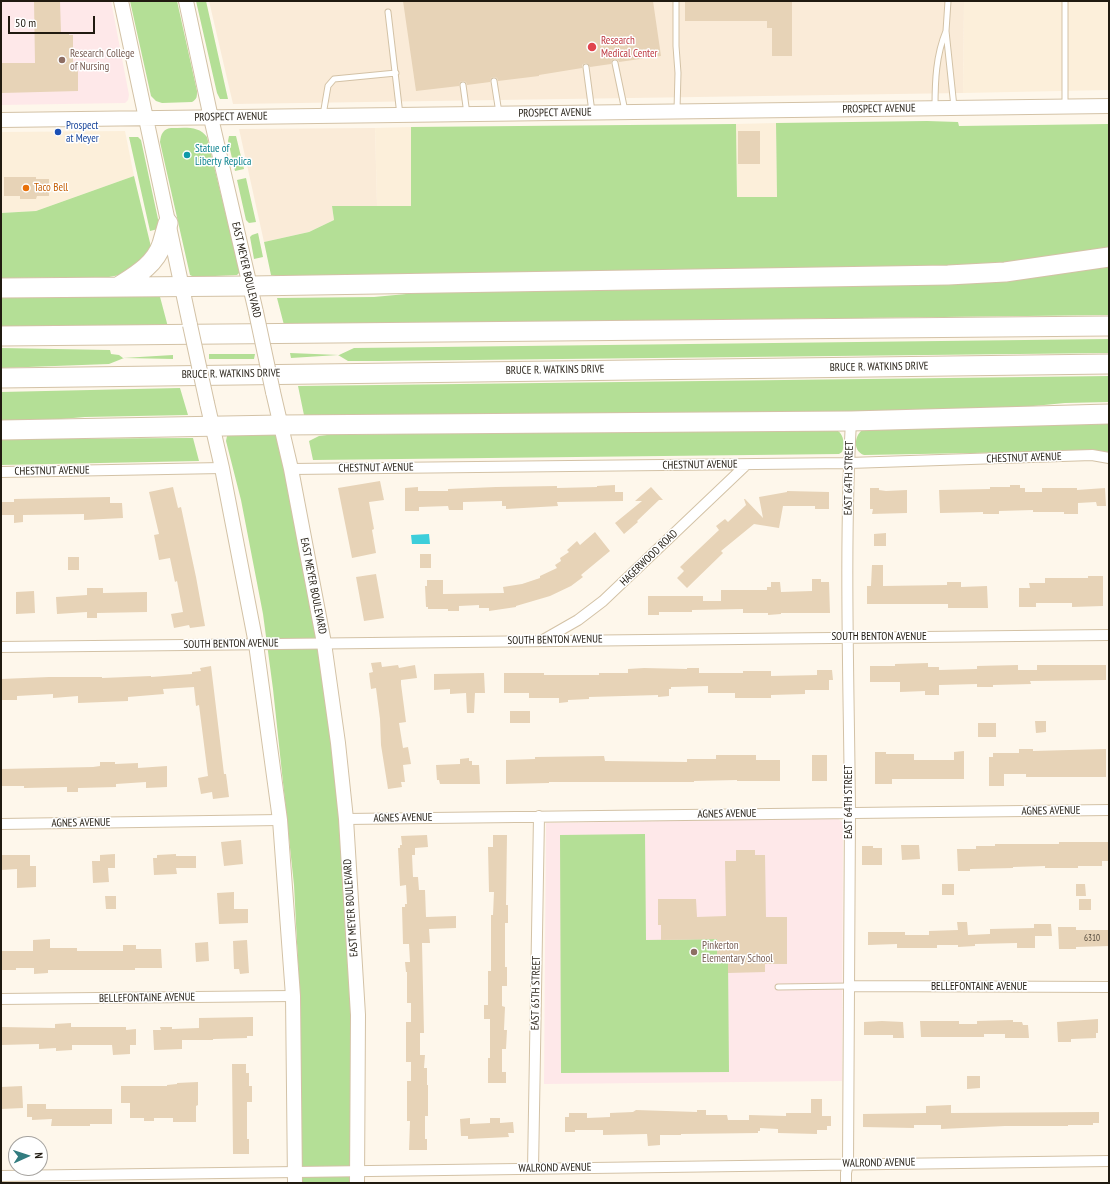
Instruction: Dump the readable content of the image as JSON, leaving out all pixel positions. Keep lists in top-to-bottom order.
{
  "streets": {
    "highway": ["BRUCE R. WATKINS DRIVE"],
    "main road": ["PROSPECT AVENUE", "EAST MEYER BOULEVARD"],
    "street": [
      "CHESTNUT AVENUE",
      "EAST 64TH STREET",
      "HAGERWOOD ROAD",
      "SOUTH BENTON AVENUE",
      "AGNES AVENUE",
      "BELLEFONTAINE AVENUE",
      "EAST 65TH STREET",
      "WALROND AVENUE"
    ]
  },
  "crossings": [
    ["PROSPECT AVENUE", "EAST MEYER BOULEVARD"],
    ["EAST MEYER BOULEVARD", "CHESTNUT AVENUE"],
    ["EAST MEYER BOULEVARD", "SOUTH BENTON AVENUE"],
    ["EAST MEYER BOULEVARD", "AGNES AVENUE"],
    ["EAST MEYER BOULEVARD", "WALROND AVENUE"],
    ["CHESTNUT AVENUE", "EAST 64TH STREET"],
    ["CHESTNUT AVENUE", "HAGERWOOD ROAD"],
    ["EAST 64TH STREET", "SOUTH BENTON AVENUE"],
    ["EAST 64TH STREET", "AGNES AVENUE"],
    ["EAST 64TH STREET", "BELLEFONTAINE AVENUE"],
    ["EAST 64TH STREET", "WALROND AVENUE"],
    ["HAGERWOOD ROAD", "SOUTH BENTON AVENUE"],
    ["AGNES AVENUE", "EAST 65TH STREET"],
    ["EAST 65TH STREET", "WALROND AVENUE"]
  ],
  "places": [
    "Research Medical Center",
    "Research College of Nursing",
    "Prospect at Meyer",
    "Statue of Liberty Replica",
    "Taco Bell",
    "Pinkerton Elementary School"
  ],
  "house_numbers": ["6310"],
  "scale_bar": "50 m",
  "north": "right"
}
